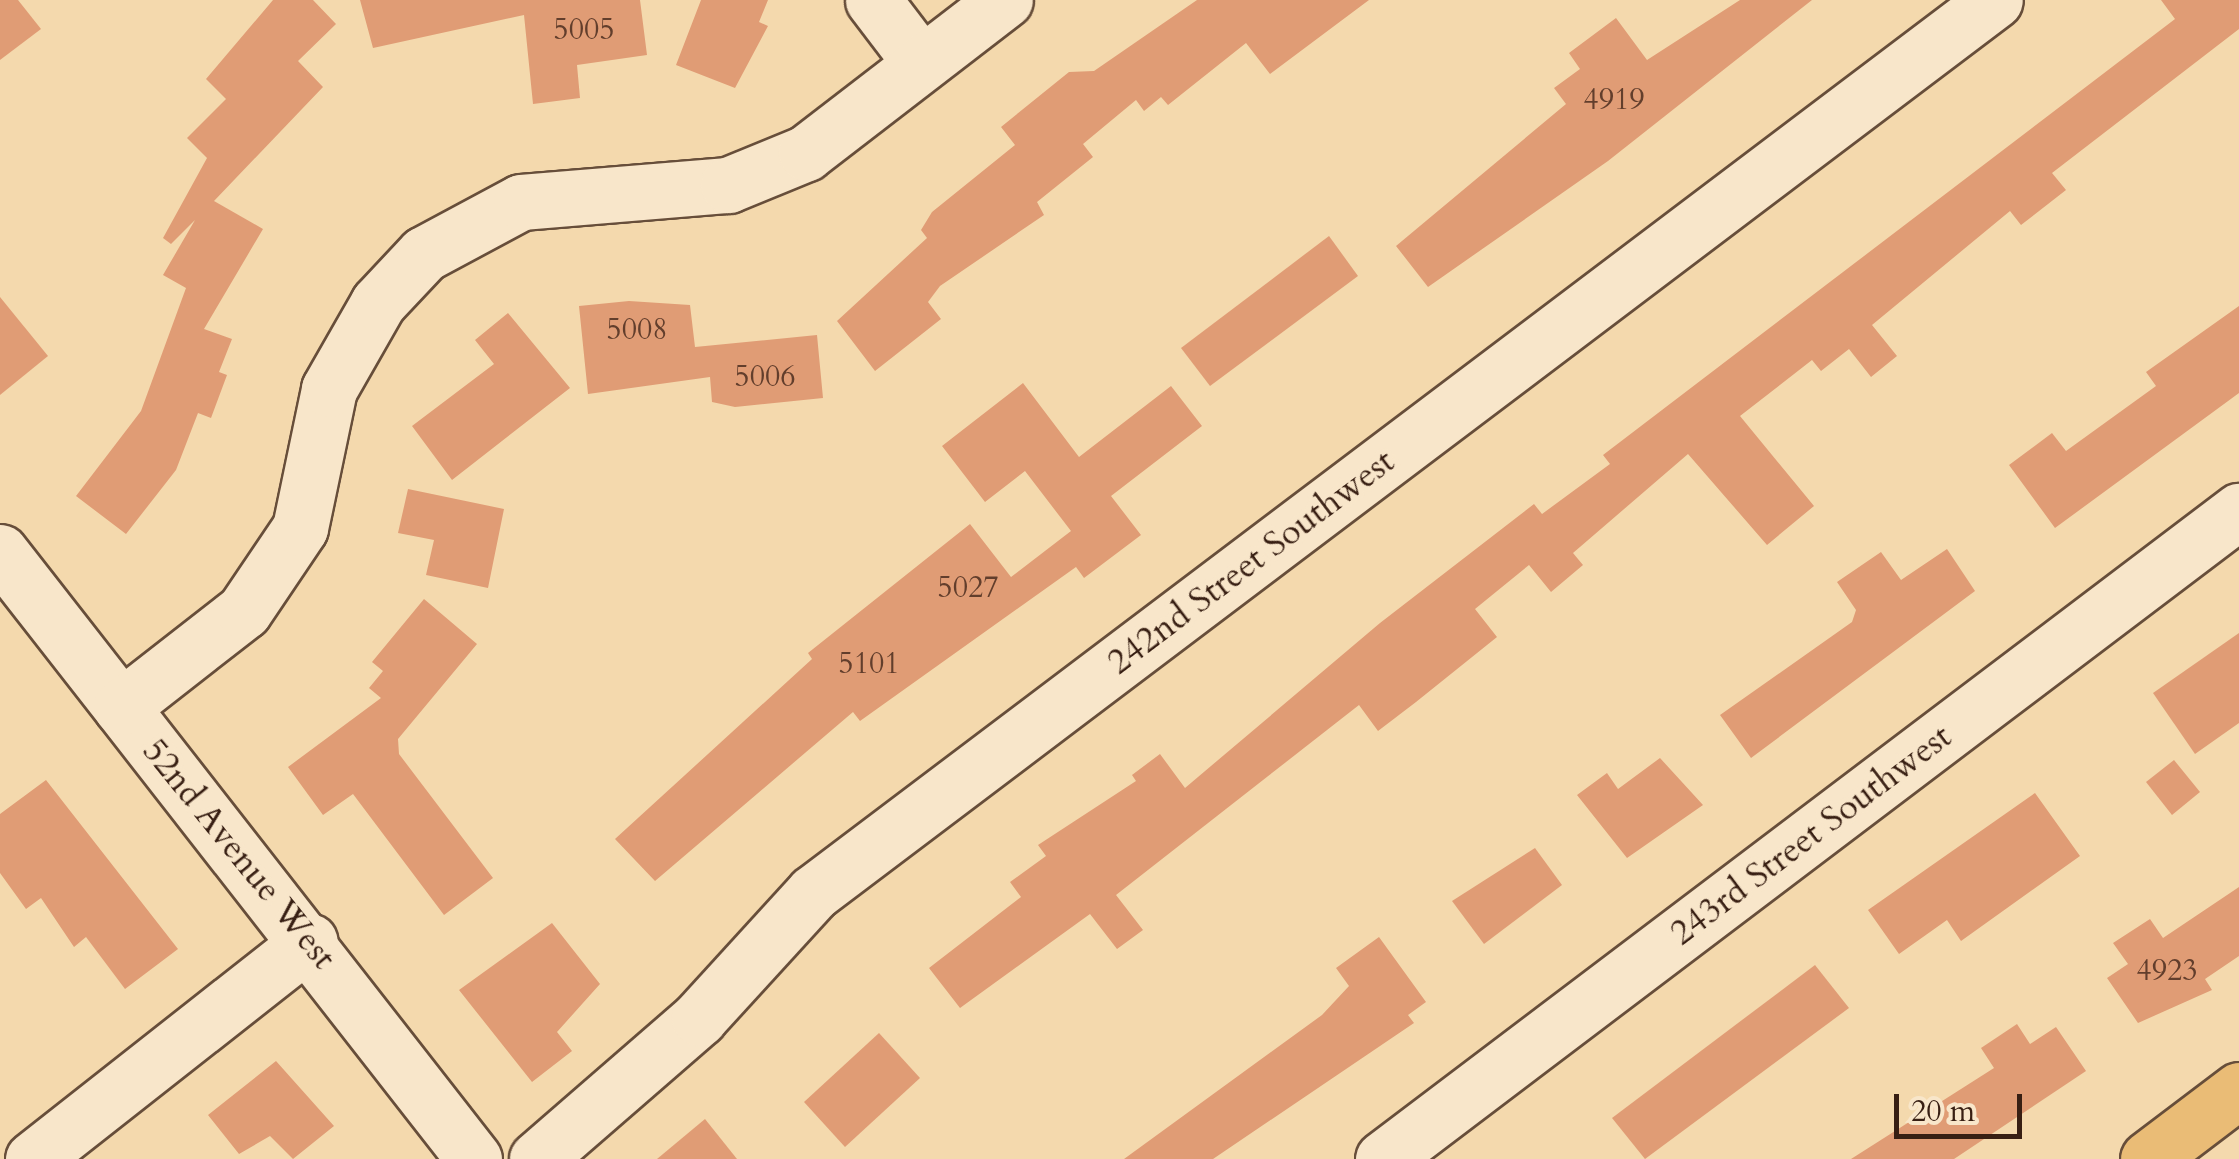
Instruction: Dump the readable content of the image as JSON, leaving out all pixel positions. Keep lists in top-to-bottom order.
{
  "streets": {
    "street": ["242nd Street Southwest", "243rd Street Southwest", "52nd Avenue West"]
  },
  "house_numbers": [
    "5005",
    "4919",
    "5008",
    "5006",
    "5027",
    "5101",
    "4923"
  ],
  "scale_bar": "20 m"
}
